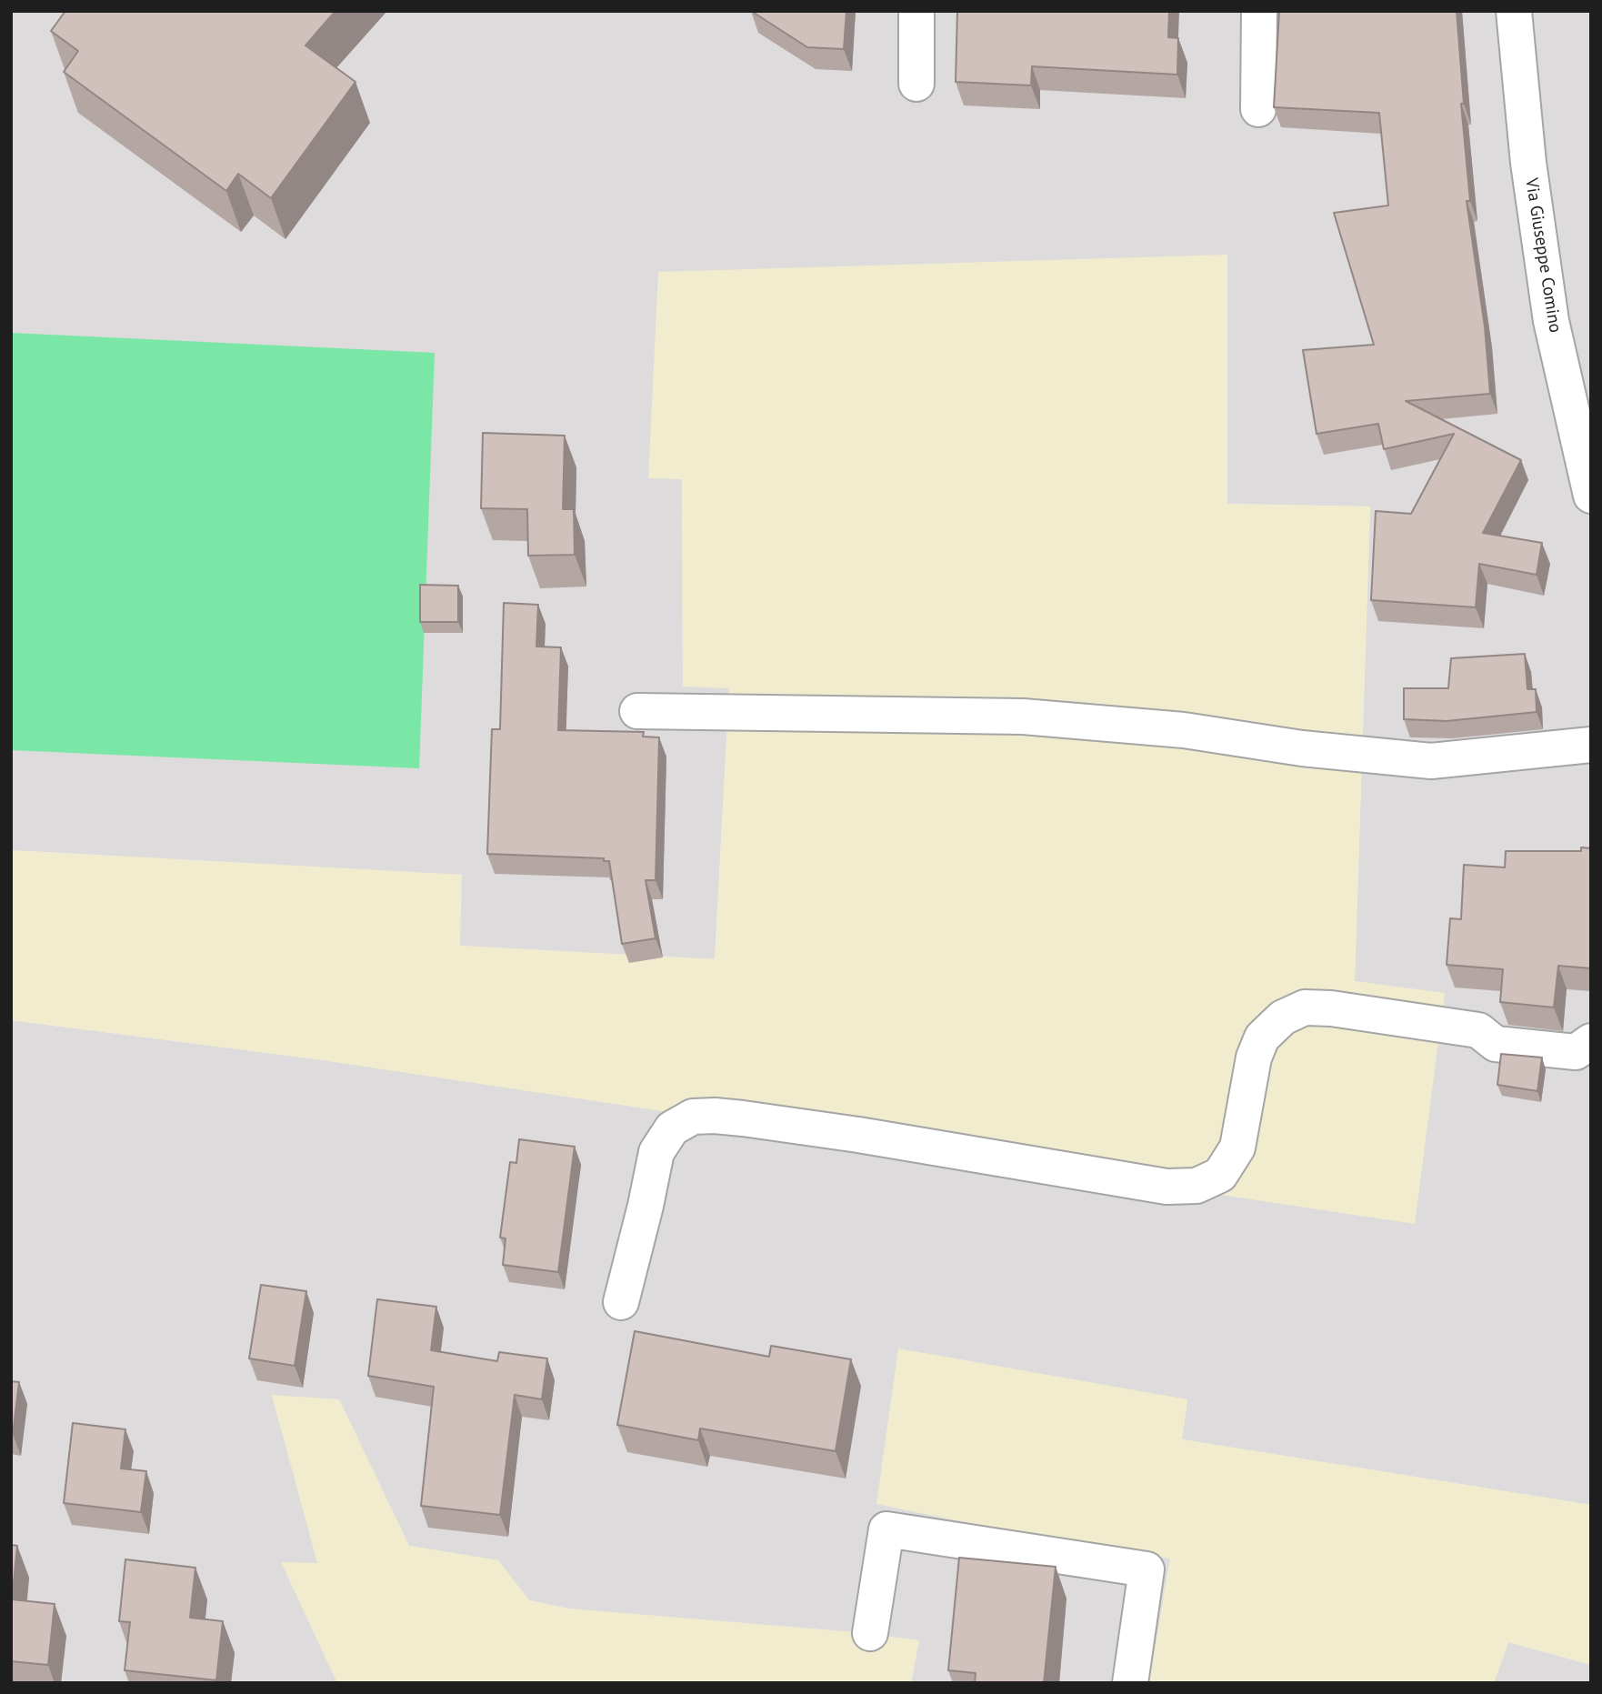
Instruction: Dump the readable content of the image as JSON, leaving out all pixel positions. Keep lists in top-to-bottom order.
{
  "streets": {
    "street": ["Via Giuseppe Comino"]
  }
}
